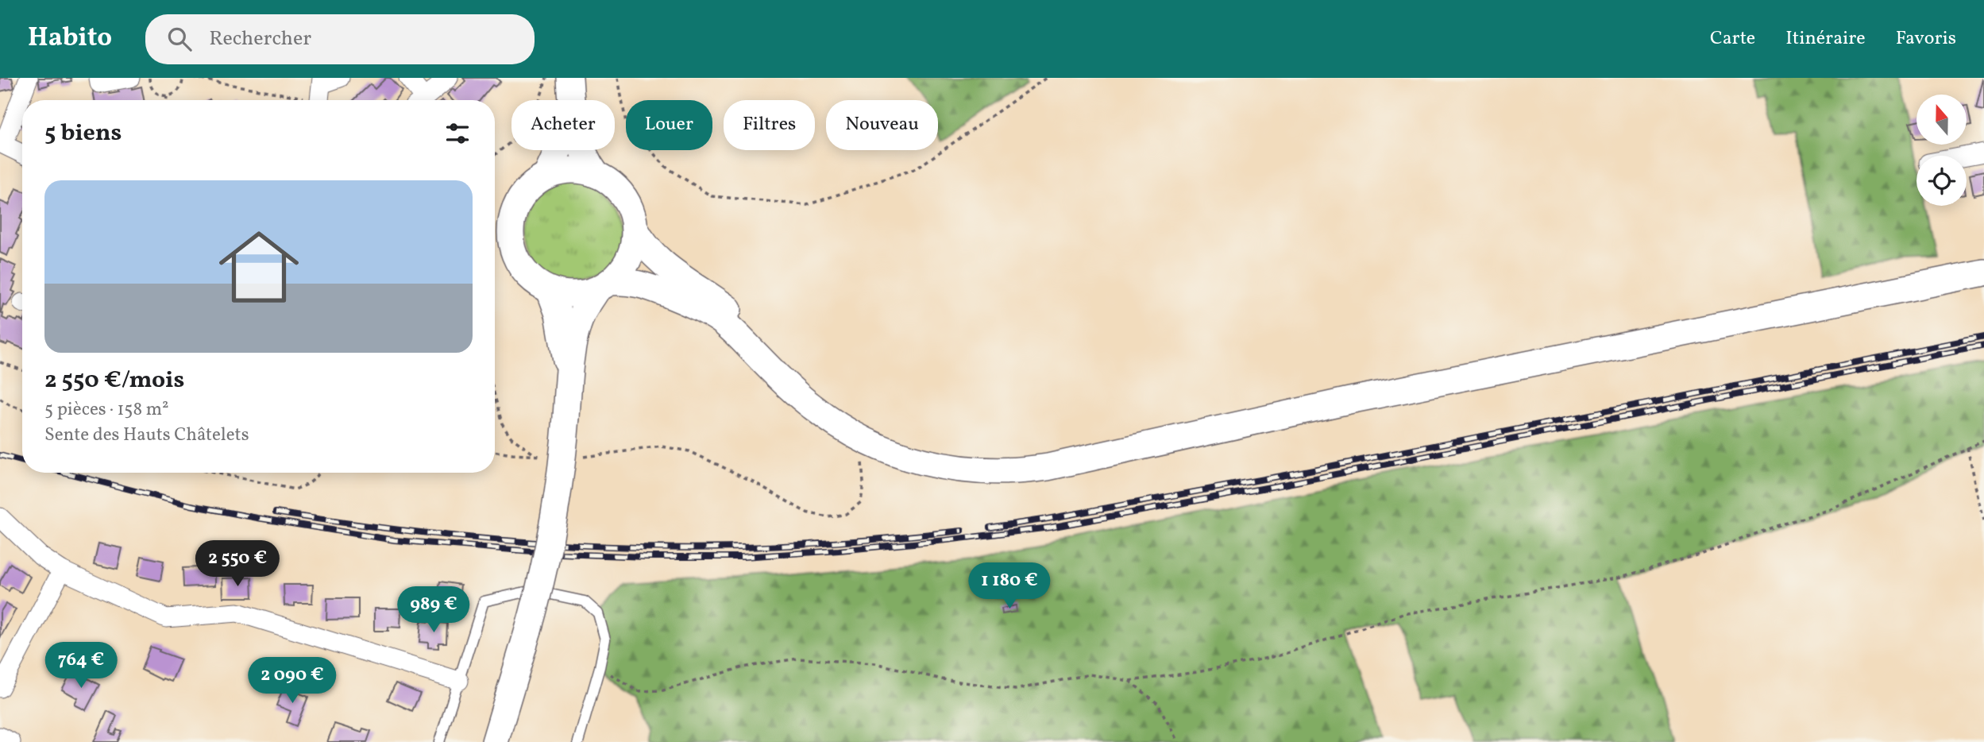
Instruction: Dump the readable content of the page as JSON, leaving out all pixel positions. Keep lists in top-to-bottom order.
{
  "north": "top",
  "page": {
    "header": "Habito",
    "search": "Rechercher",
    "nav": ["Carte", "Itinéraire", "Favoris"],
    "chip": [
      "Acheter",
      "Louer",
      "Filtres",
      "Nouveau"
    ],
    "heading": "5 biens",
    "list": [
      {
        "name": "2 550 €/mois",
        "note": "5 pièces · 158 m² · Sente des Hauts Châtelets"
      }
    ],
    "price": [
      "2 550 €",
      "1 180 €",
      "989 €",
      "764 €",
      "2 090 €"
    ]
  }
}
